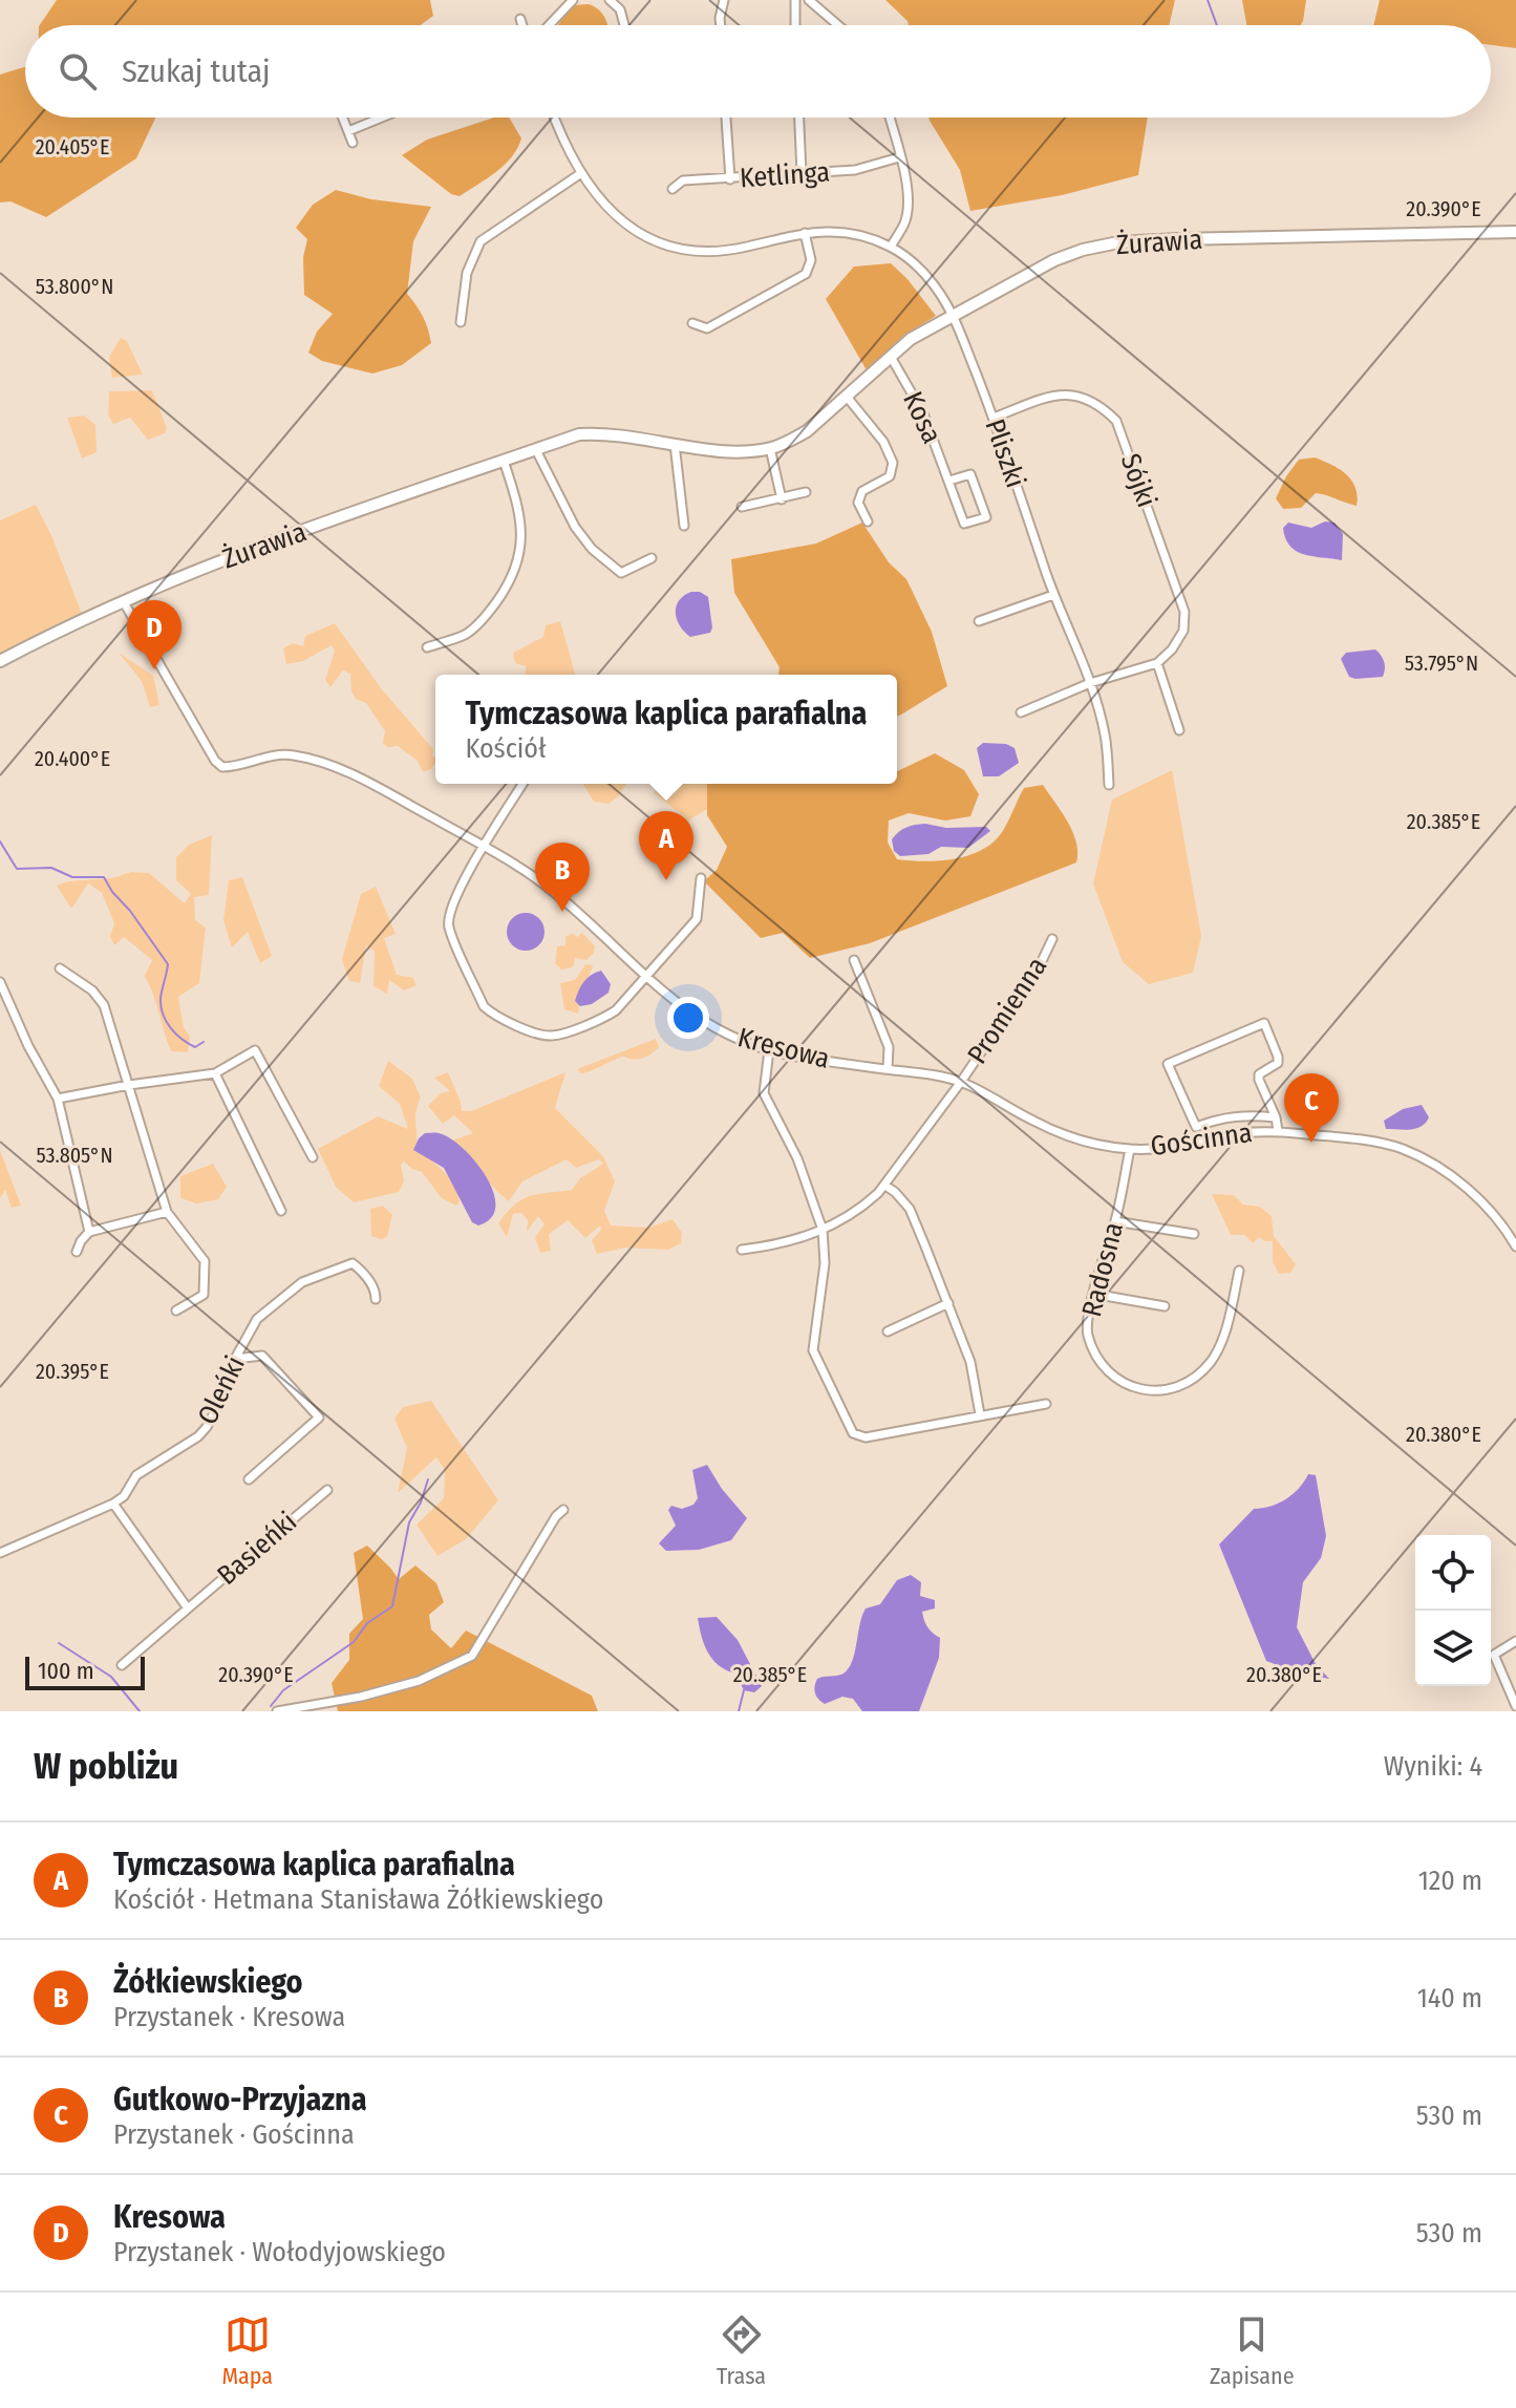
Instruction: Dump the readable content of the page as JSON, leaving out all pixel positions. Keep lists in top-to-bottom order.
{
  "streets": {
    "street": [
      "Ketlinga",
      "Żurawia",
      "Kosa",
      "Pliszki",
      "Sójki",
      "Promienna",
      "Kresowa",
      "Gościnna",
      "Radosna",
      "Oleńki",
      "Basieńki"
    ]
  },
  "crossings": [
    ["Żurawia", "Kosa"],
    ["Żurawia", "Pliszki"],
    ["Żurawia", "Kresowa"],
    ["Pliszki", "Sójki"],
    ["Promienna", "Kresowa"],
    ["Promienna", "Gościnna"],
    ["Kresowa", "Gościnna"],
    ["Gościnna", "Radosna"]
  ],
  "scale_bar": "100 m",
  "page": {
    "search": "Szukaj tutaj",
    "pins": [
      "D",
      "A",
      "B",
      "C"
    ],
    "popup": ["Tymczasowa kaplica parafialna", "Kościół"],
    "scale": "100 m",
    "heading": ["W pobliżu", "Wyniki: 4"],
    "list": [
      {
        "mark": "A",
        "name": "Tymczasowa kaplica parafialna",
        "note": "Kościół · Hetmana Stanisława Żółkiewskiego",
        "value": "120 m"
      },
      {
        "mark": "B",
        "name": "Żółkiewskiego",
        "note": "Przystanek · Kresowa",
        "value": "140 m"
      },
      {
        "mark": "C",
        "name": "Gutkowo-Przyjazna",
        "note": "Przystanek · Gościnna",
        "value": "530 m"
      },
      {
        "mark": "D",
        "name": "Kresowa",
        "note": "Przystanek · Wołodyjowskiego",
        "value": "530 m"
      }
    ],
    "nav": ["Mapa", "Trasa", "Zapisane"]
  },
  "coordinates": [
    "20.405°E",
    "20.390°E",
    "53.800°N",
    "53.795°N",
    "20.400°E",
    "20.385°E",
    "53.805°N",
    "20.395°E",
    "20.380°E"
  ]
}
